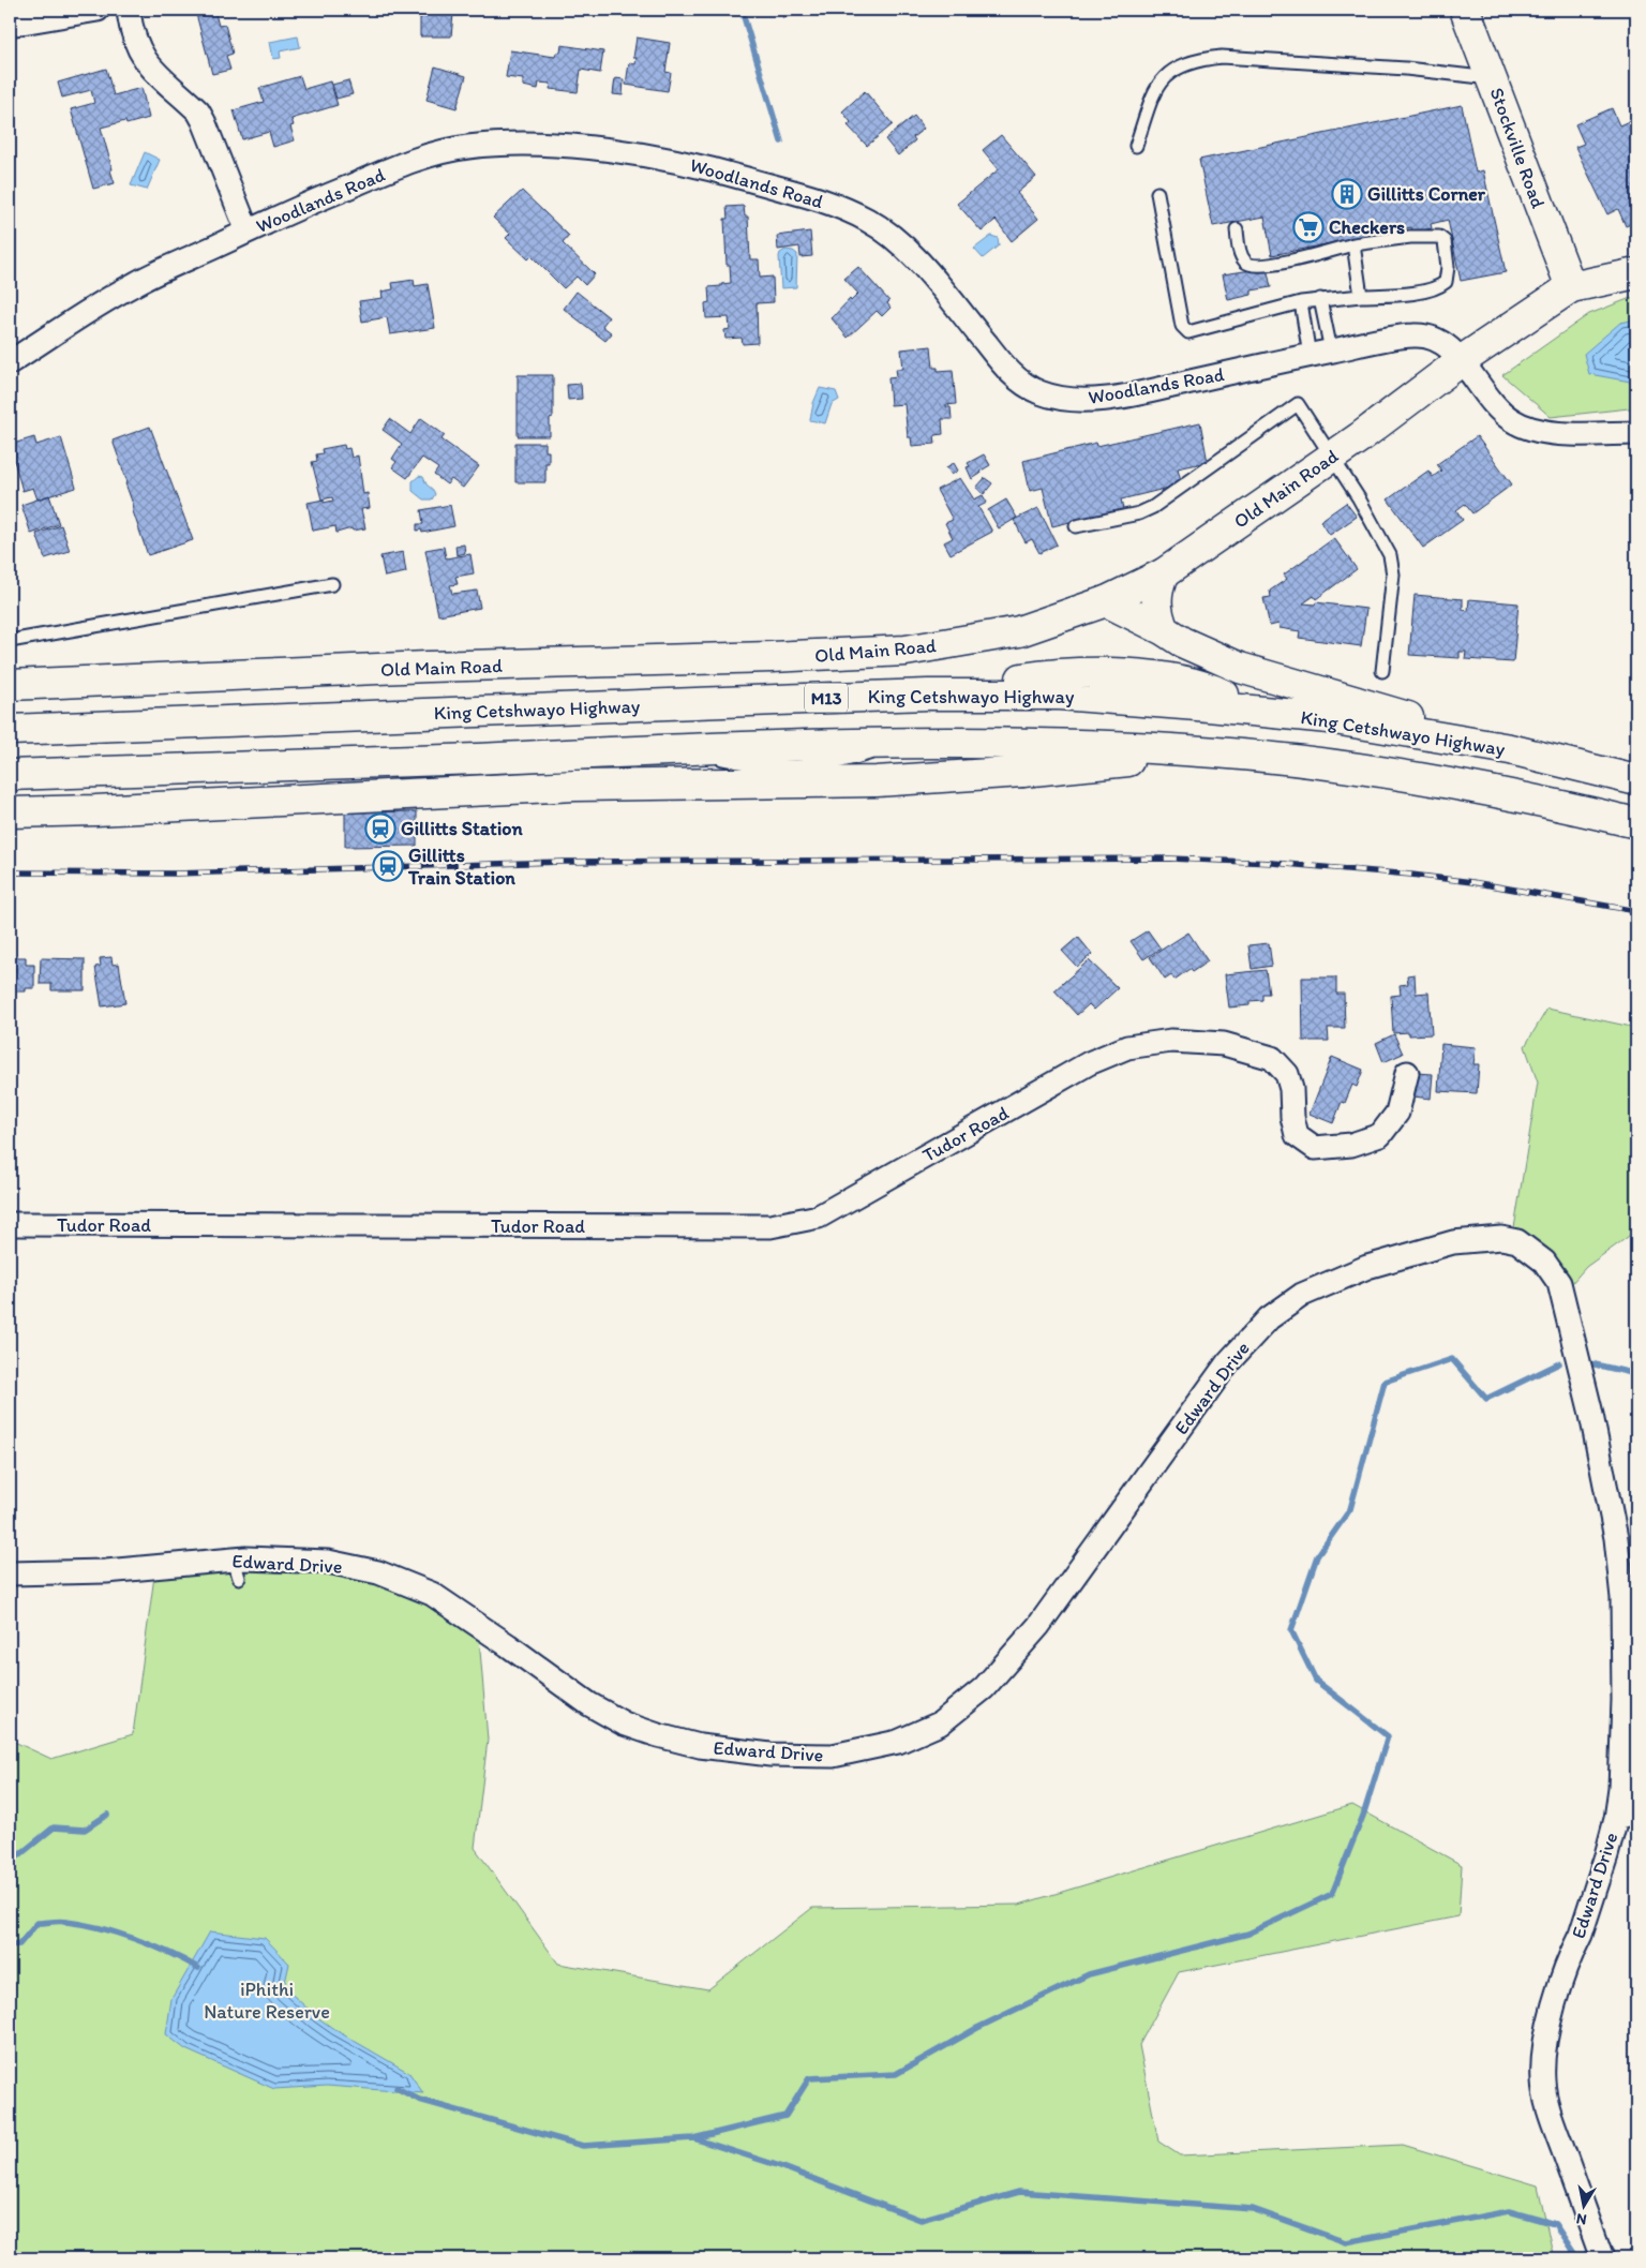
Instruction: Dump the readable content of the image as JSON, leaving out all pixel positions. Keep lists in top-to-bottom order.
{
  "streets": {
    "main road": [
      "Stockville Road",
      "Old Main Road",
      "King Cetshwayo Highway",
      "M13"
    ],
    "street": ["Woodlands Road", "Tudor Road", "Edward Drive"]
  },
  "crossings": [
    ["Stockville Road", "Old Main Road"],
    ["Woodlands Road", "Old Main Road"]
  ],
  "parks": ["iPhithi Nature Reserve"],
  "places": {
    "building": ["Gillitts Corner"],
    "supermarket": ["Checkers"],
    "station": ["Gillitts Station", "Gillitts Train Station"]
  },
  "north": "bottom"
}
